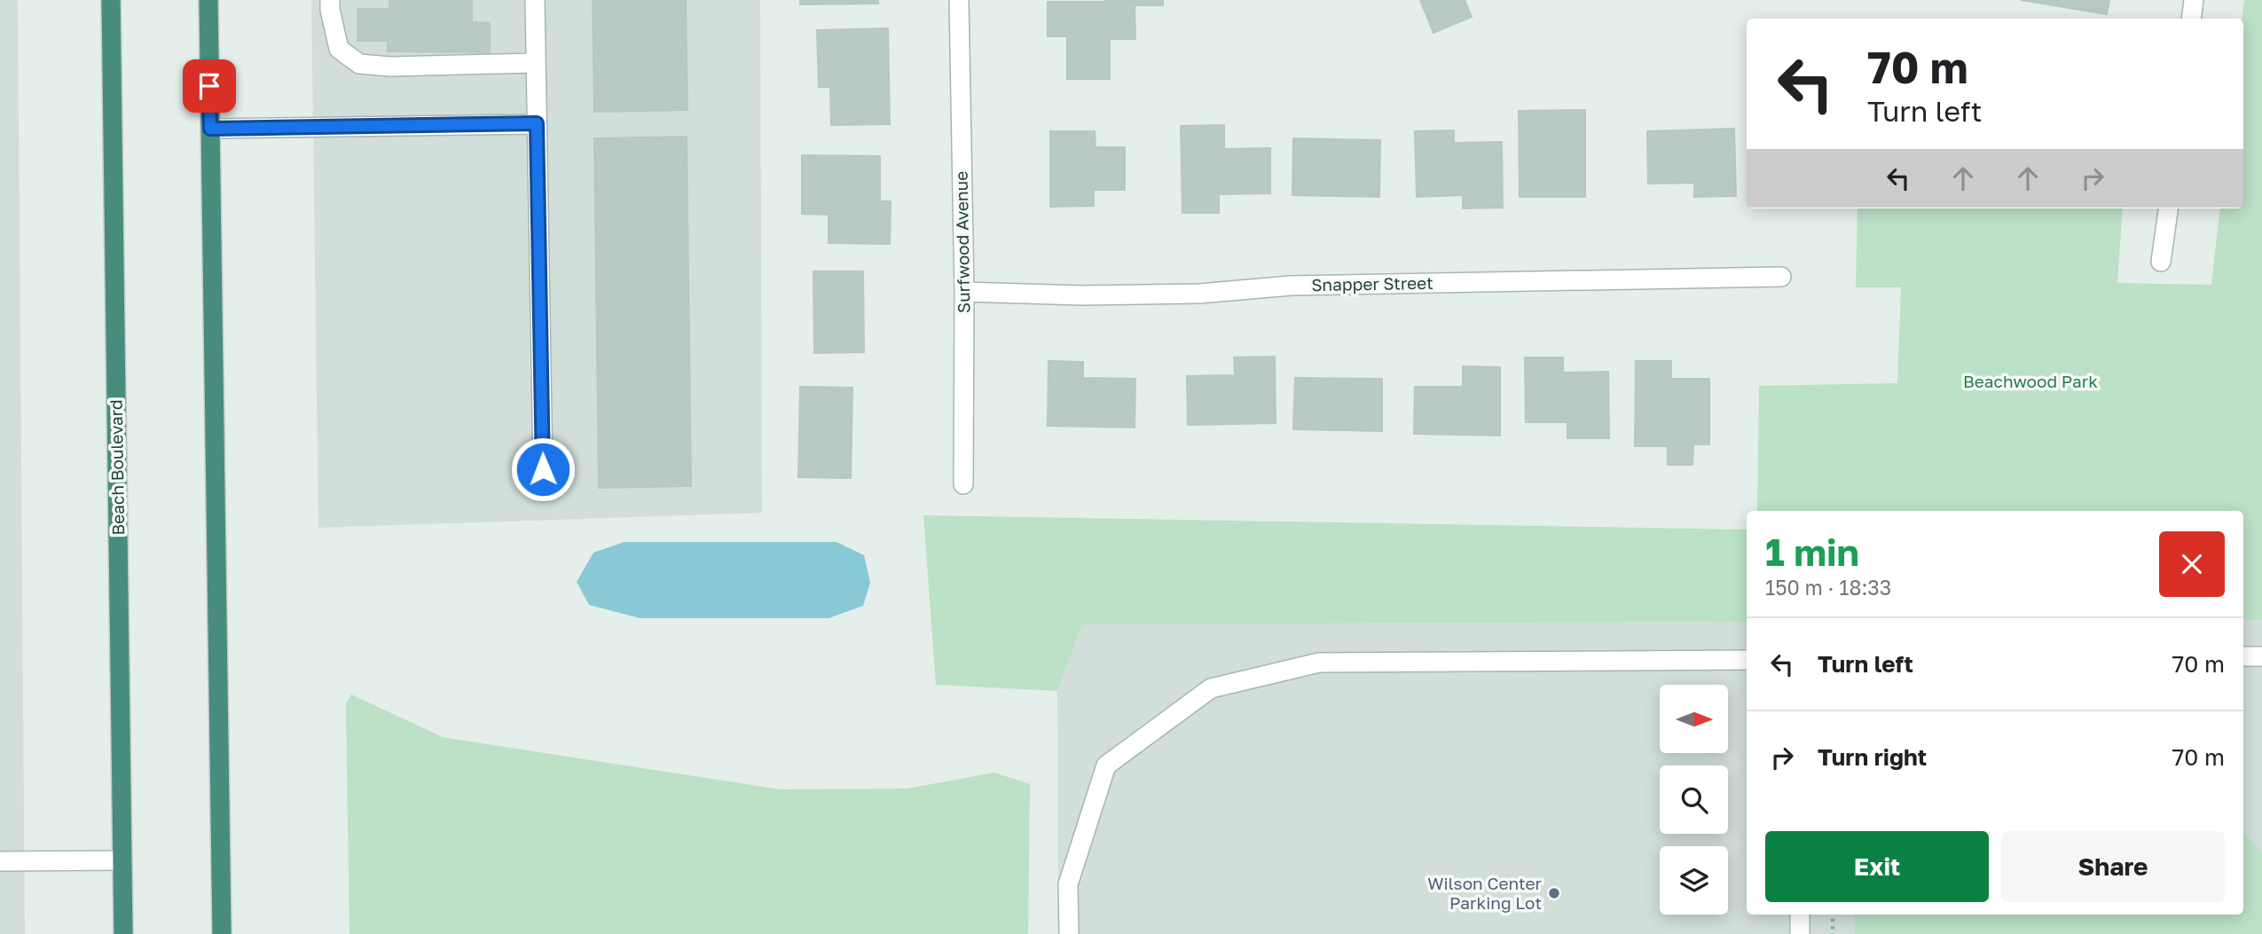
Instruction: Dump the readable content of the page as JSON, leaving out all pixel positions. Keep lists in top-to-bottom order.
{
  "streets": {
    "highway": ["Beach Boulevard"],
    "street": ["Surfwood Avenue", "Snapper Street"]
  },
  "crossings": [
    ["Surfwood Avenue", "Snapper Street"]
  ],
  "parks": ["Beachwood Park"],
  "places": ["Wilson Center Parking Lot"],
  "north": "right",
  "page": {
    "turn": ["70 m", "Turn left"],
    "heading": ["1 min", "150 m · 18:33"],
    "list": [
      {
        "name": "Turn left",
        "value": "70 m"
      },
      {
        "name": "Turn right",
        "value": "70 m"
      }
    ],
    "buttons": ["Exit", "Share"]
  }
}
